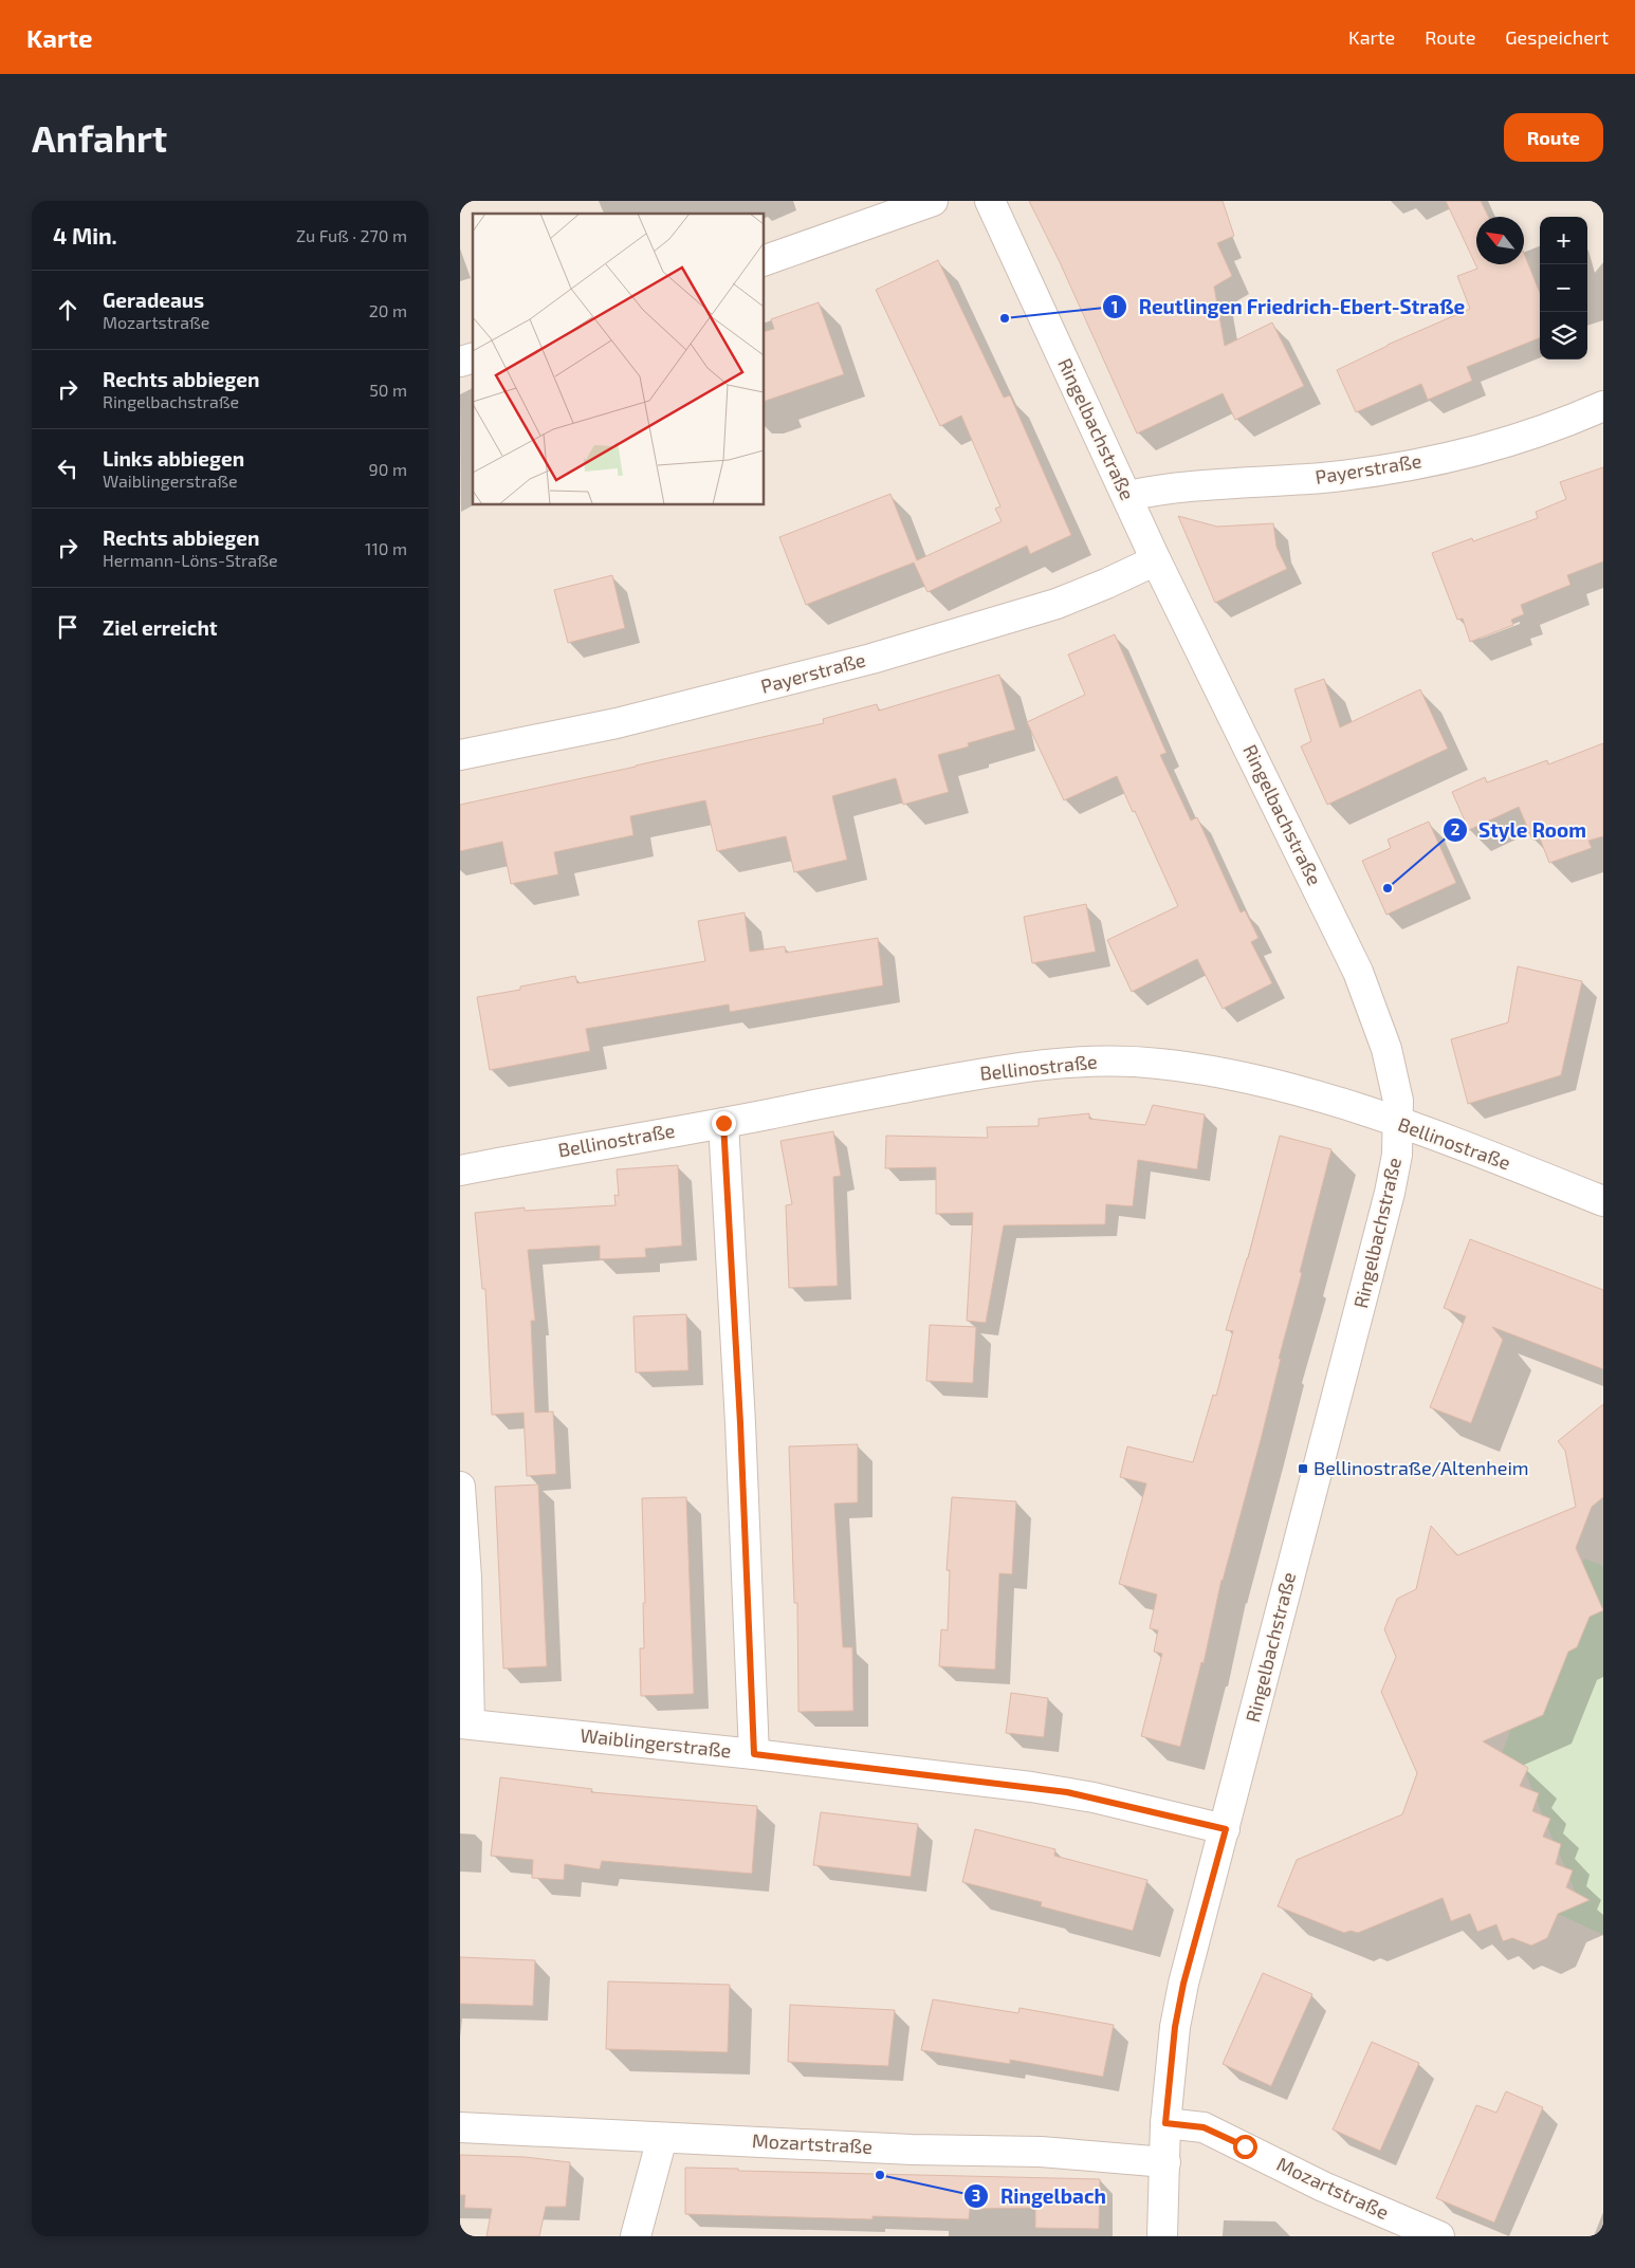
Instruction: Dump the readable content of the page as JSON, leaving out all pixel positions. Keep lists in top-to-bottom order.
{
  "streets": {
    "street": [
      "Ringelbachstraße",
      "Payerstraße",
      "Bellinostraße",
      "Waiblingerstraße",
      "Mozartstraße"
    ]
  },
  "crossings": [
    ["Ringelbachstraße", "Payerstraße"],
    ["Ringelbachstraße", "Bellinostraße"],
    ["Ringelbachstraße", "Waiblingerstraße"],
    ["Ringelbachstraße", "Mozartstraße"]
  ],
  "places": {
    "other": ["Reutlingen Friedrich-Ebert-Straße", "Style Room", "Ringelbach"],
    "transit": ["Bellinostraße/Altenheim"]
  },
  "north": "top left",
  "page": {
    "header": "Karte",
    "nav": ["Karte", "Route", "Gespeichert"],
    "buttons": "Route",
    "title": "Anfahrt",
    "heading": ["4 Min.", "Zu Fuß · 270 m"],
    "map_buttons": ["+", "−"],
    "list": [
      ["Geradeaus", "Mozartstraße", "20 m"],
      ["Rechts abbiegen", "Ringelbachstraße", "50 m"],
      ["Links abbiegen", "Waiblingerstraße", "90 m"],
      ["Rechts abbiegen", "Hermann-Löns-Straße", "110 m"],
      "Ziel erreicht"
    ]
  }
}
